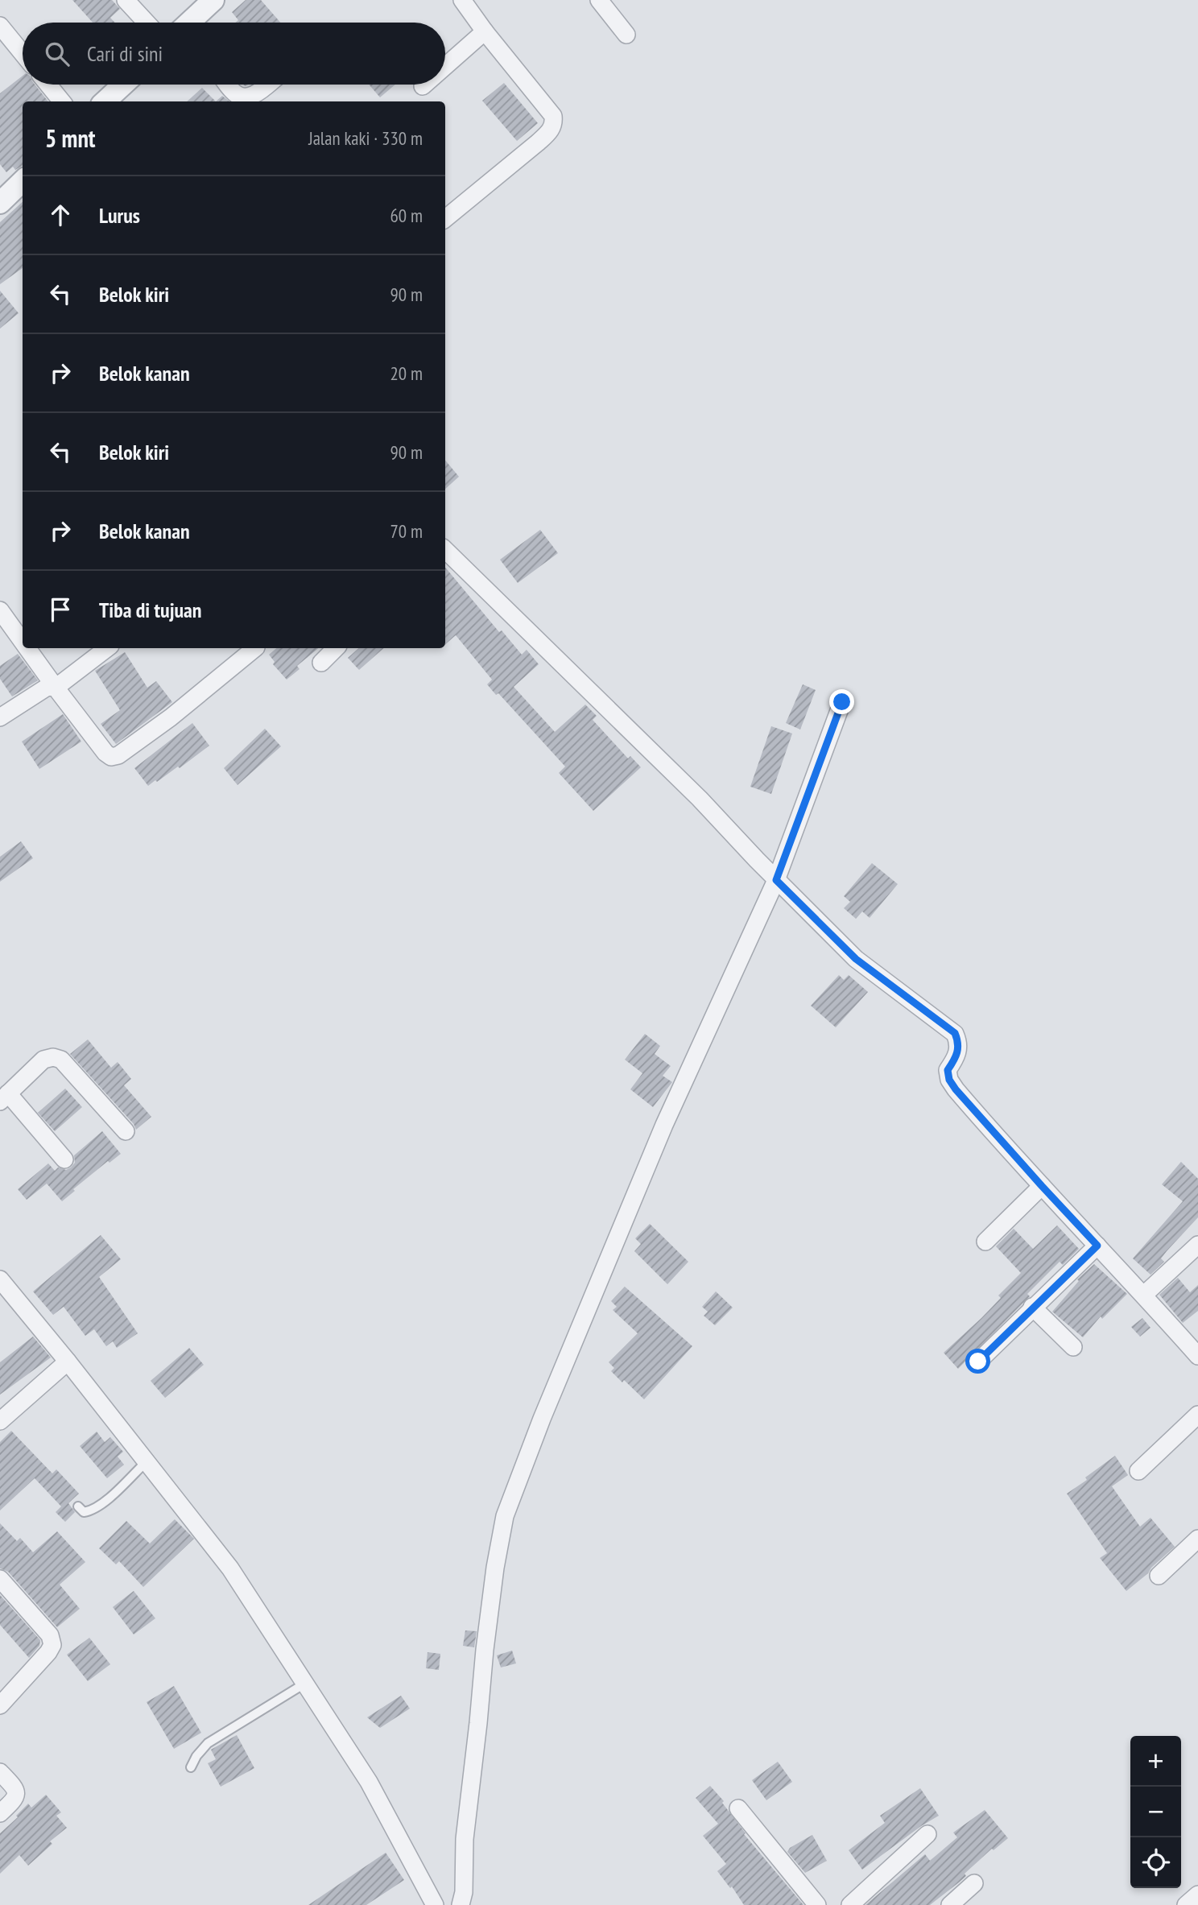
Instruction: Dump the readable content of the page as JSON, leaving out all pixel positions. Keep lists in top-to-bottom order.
{
  "page": {
    "search": "Cari di sini",
    "heading": ["5 mnt", "Jalan kaki · 330 m"],
    "list": [
      ["Lurus", "60 m"],
      ["Belok kiri", "90 m"],
      ["Belok kanan", "20 m"],
      ["Belok kiri", "90 m"],
      ["Belok kanan", "70 m"],
      "Tiba di tujuan"
    ],
    "map_buttons": ["+", "−"]
  }
}
